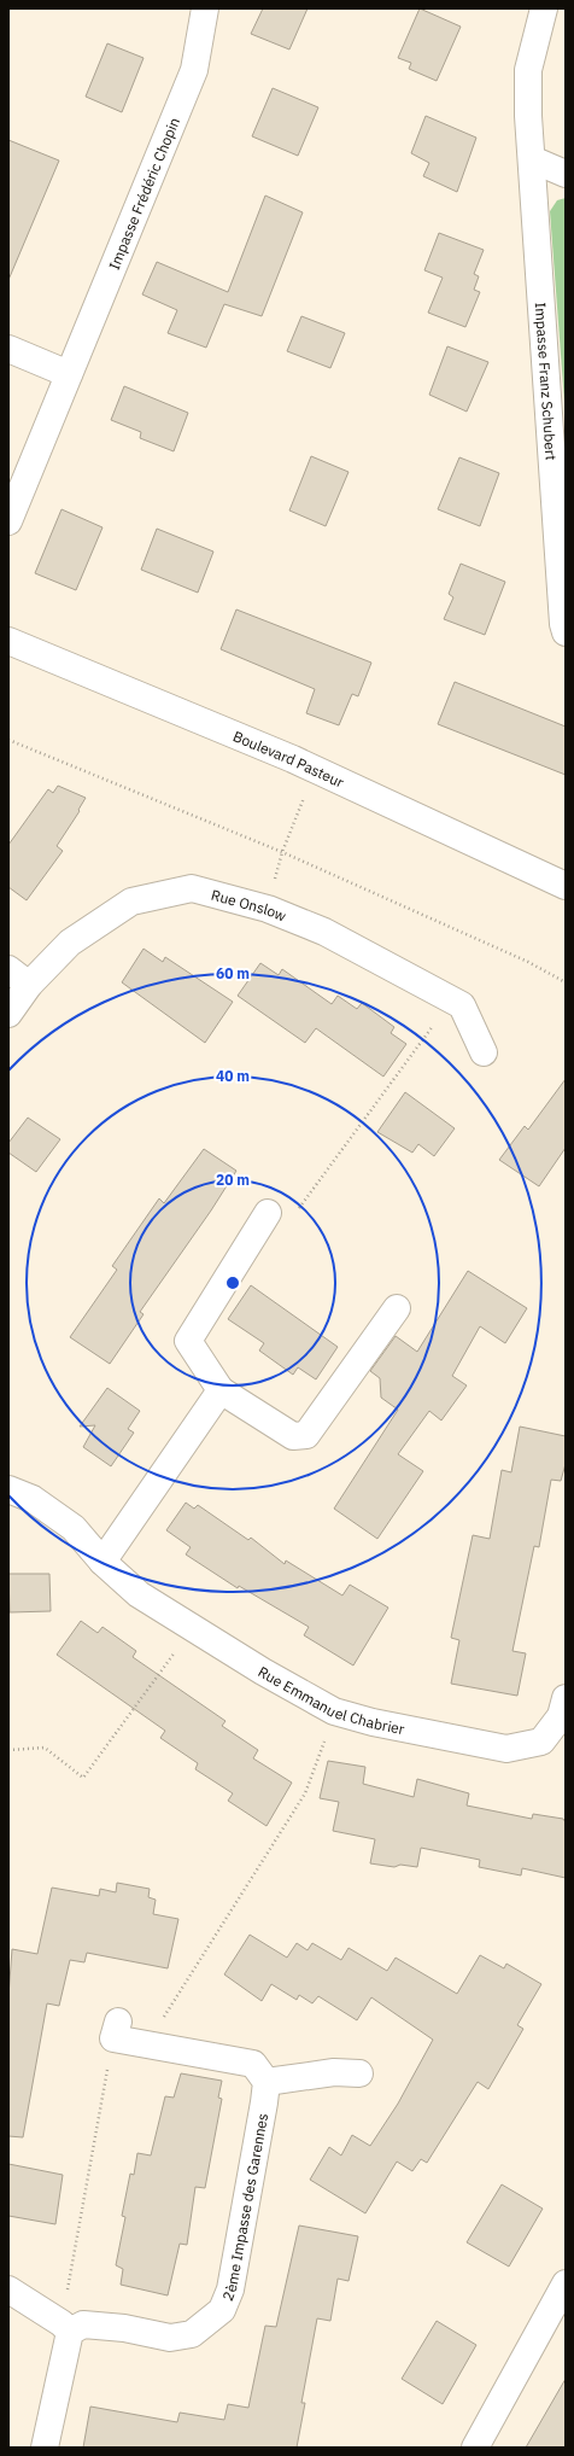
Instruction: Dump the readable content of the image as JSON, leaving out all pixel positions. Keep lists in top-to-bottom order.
{
  "streets": {
    "street": [
      "Impasse Frédéric Chopin",
      "Impasse Franz Schubert",
      "Boulevard Pasteur",
      "Rue Onslow",
      "Rue Emmanuel Chabrier",
      "2ème Impasse des Garennes"
    ]
  },
  "rings": ["60 m", "40 m", "20 m"]
}
